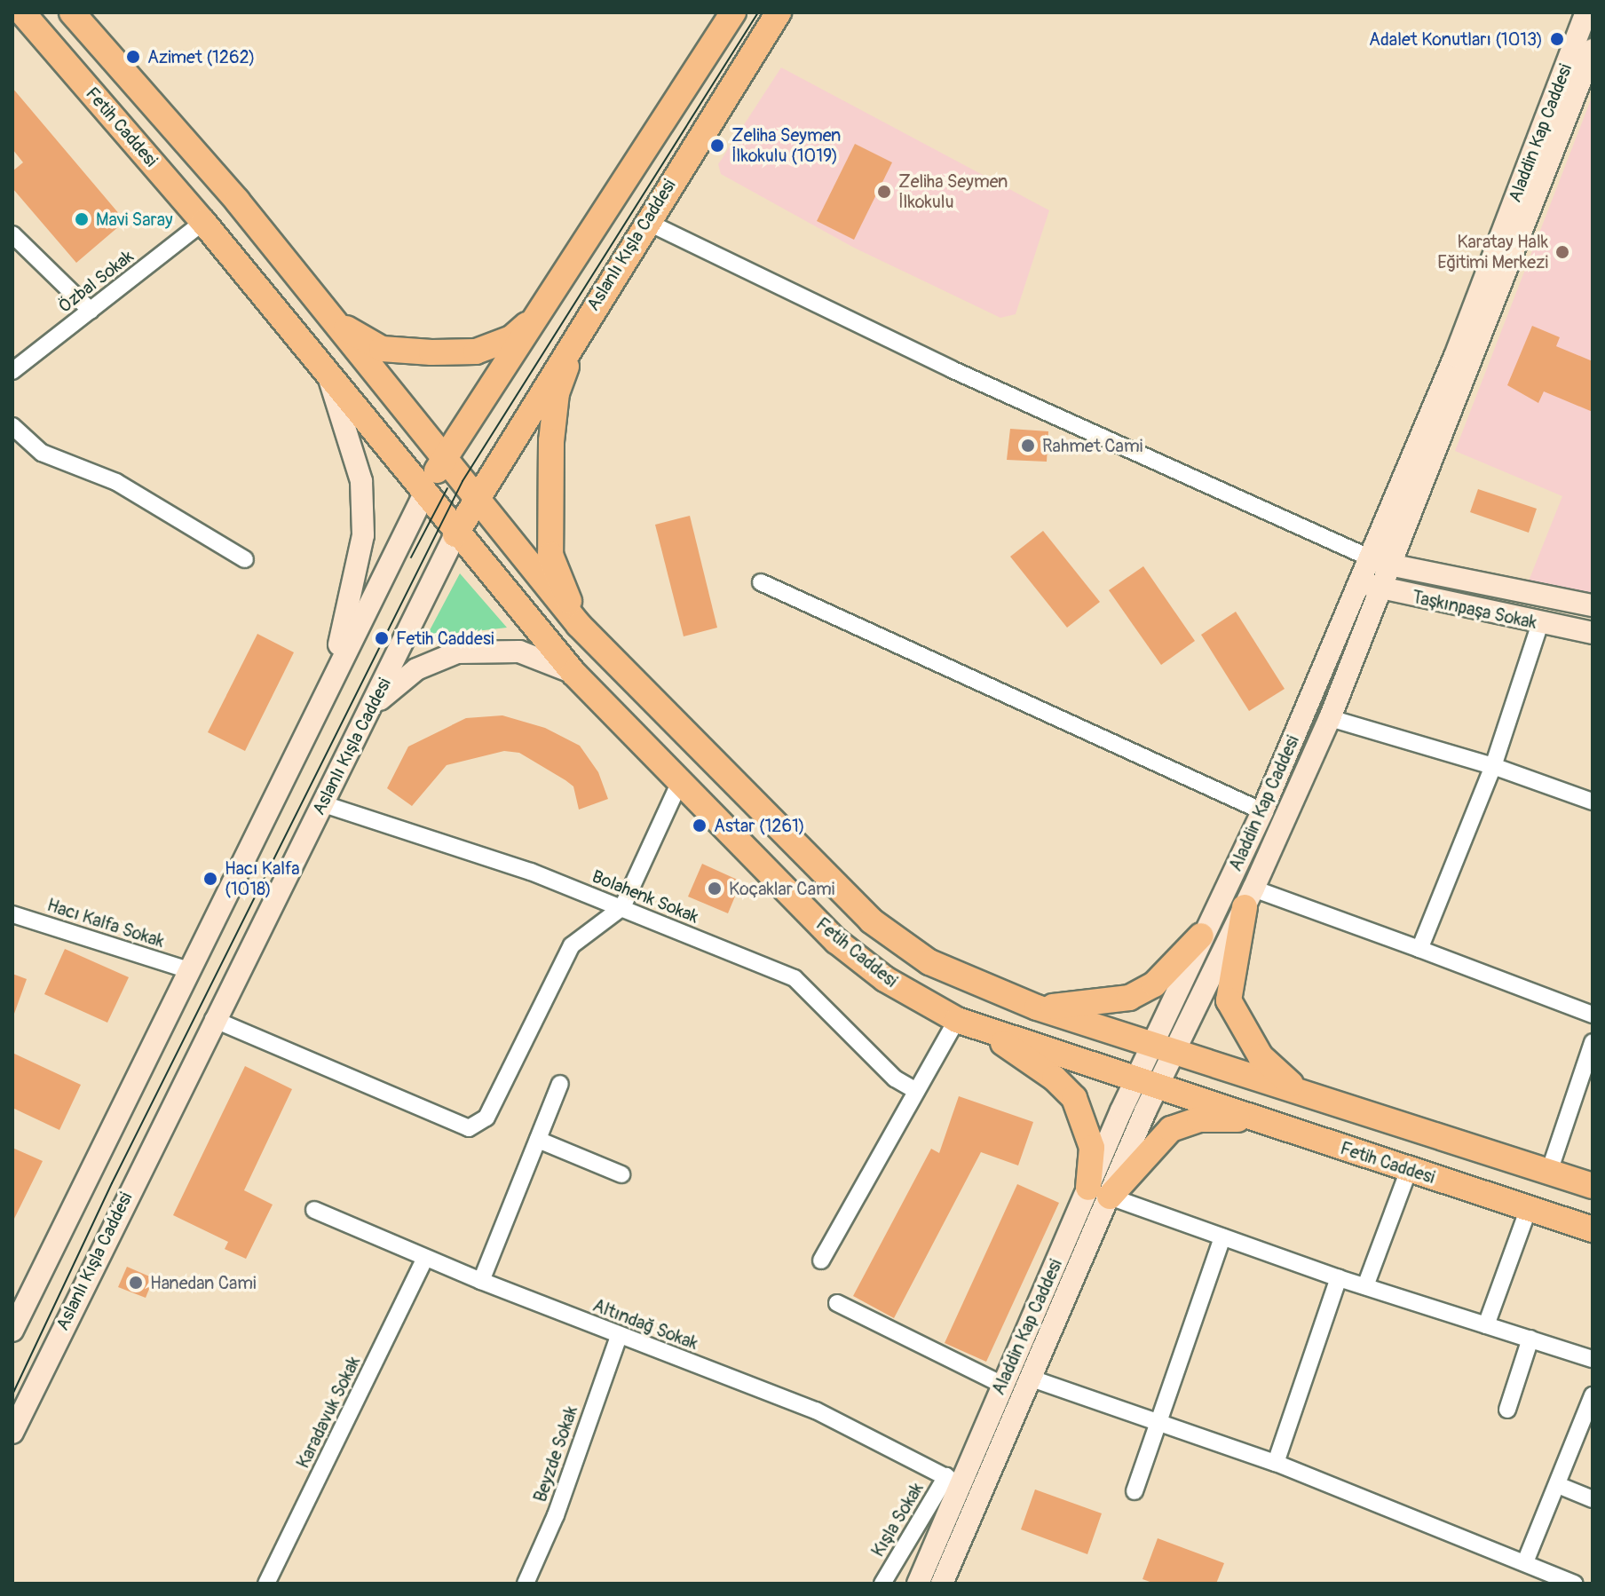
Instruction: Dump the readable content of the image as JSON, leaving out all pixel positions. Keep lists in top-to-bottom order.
{
  "streets": {
    "main road": ["Fetih Caddesi", "Aslanlı Kışla Caddesi"],
    "street": [
      "Aladdin Kap Caddesi",
      "Özbal Sokak",
      "Taşkınpaşa Sokak",
      "Bolahenk Sokak",
      "Hacı Kalfa Sokak",
      "Altındağ Sokak",
      "Karadavuk Sokak",
      "Beyzde Sokak",
      "Kışla Sokak"
    ]
  },
  "crossings": [
    ["Fetih Caddesi", "Aladdin Kap Caddesi"],
    ["Fetih Caddesi", "Aslanlı Kışla Caddesi"],
    ["Fetih Caddesi", "Özbal Sokak"],
    ["Aladdin Kap Caddesi", "Taşkınpaşa Sokak"],
    ["Aladdin Kap Caddesi", "Altındağ Sokak"],
    ["Aladdin Kap Caddesi", "Kışla Sokak"],
    ["Aslanlı Kışla Caddesi", "Bolahenk Sokak"],
    ["Altındağ Sokak", "Karadavuk Sokak"],
    ["Altındağ Sokak", "Beyzde Sokak"],
    ["Altındağ Sokak", "Kışla Sokak"]
  ],
  "places": [
    "Adalet Konutları (1013)",
    "Azimet (1262)",
    "Zeliha Seymen İlkokulu (1019)",
    "Zeliha Seymen İlkokulu",
    "Mavi Saray",
    "Karatay Halk Eğitimi Merkezi",
    "Rahmet Cami",
    "Fetih Caddesi",
    "Astar (1261)",
    "Hacı Kalfa (1018)",
    "Koçaklar Cami",
    "Hanedan Cami"
  ]
}
